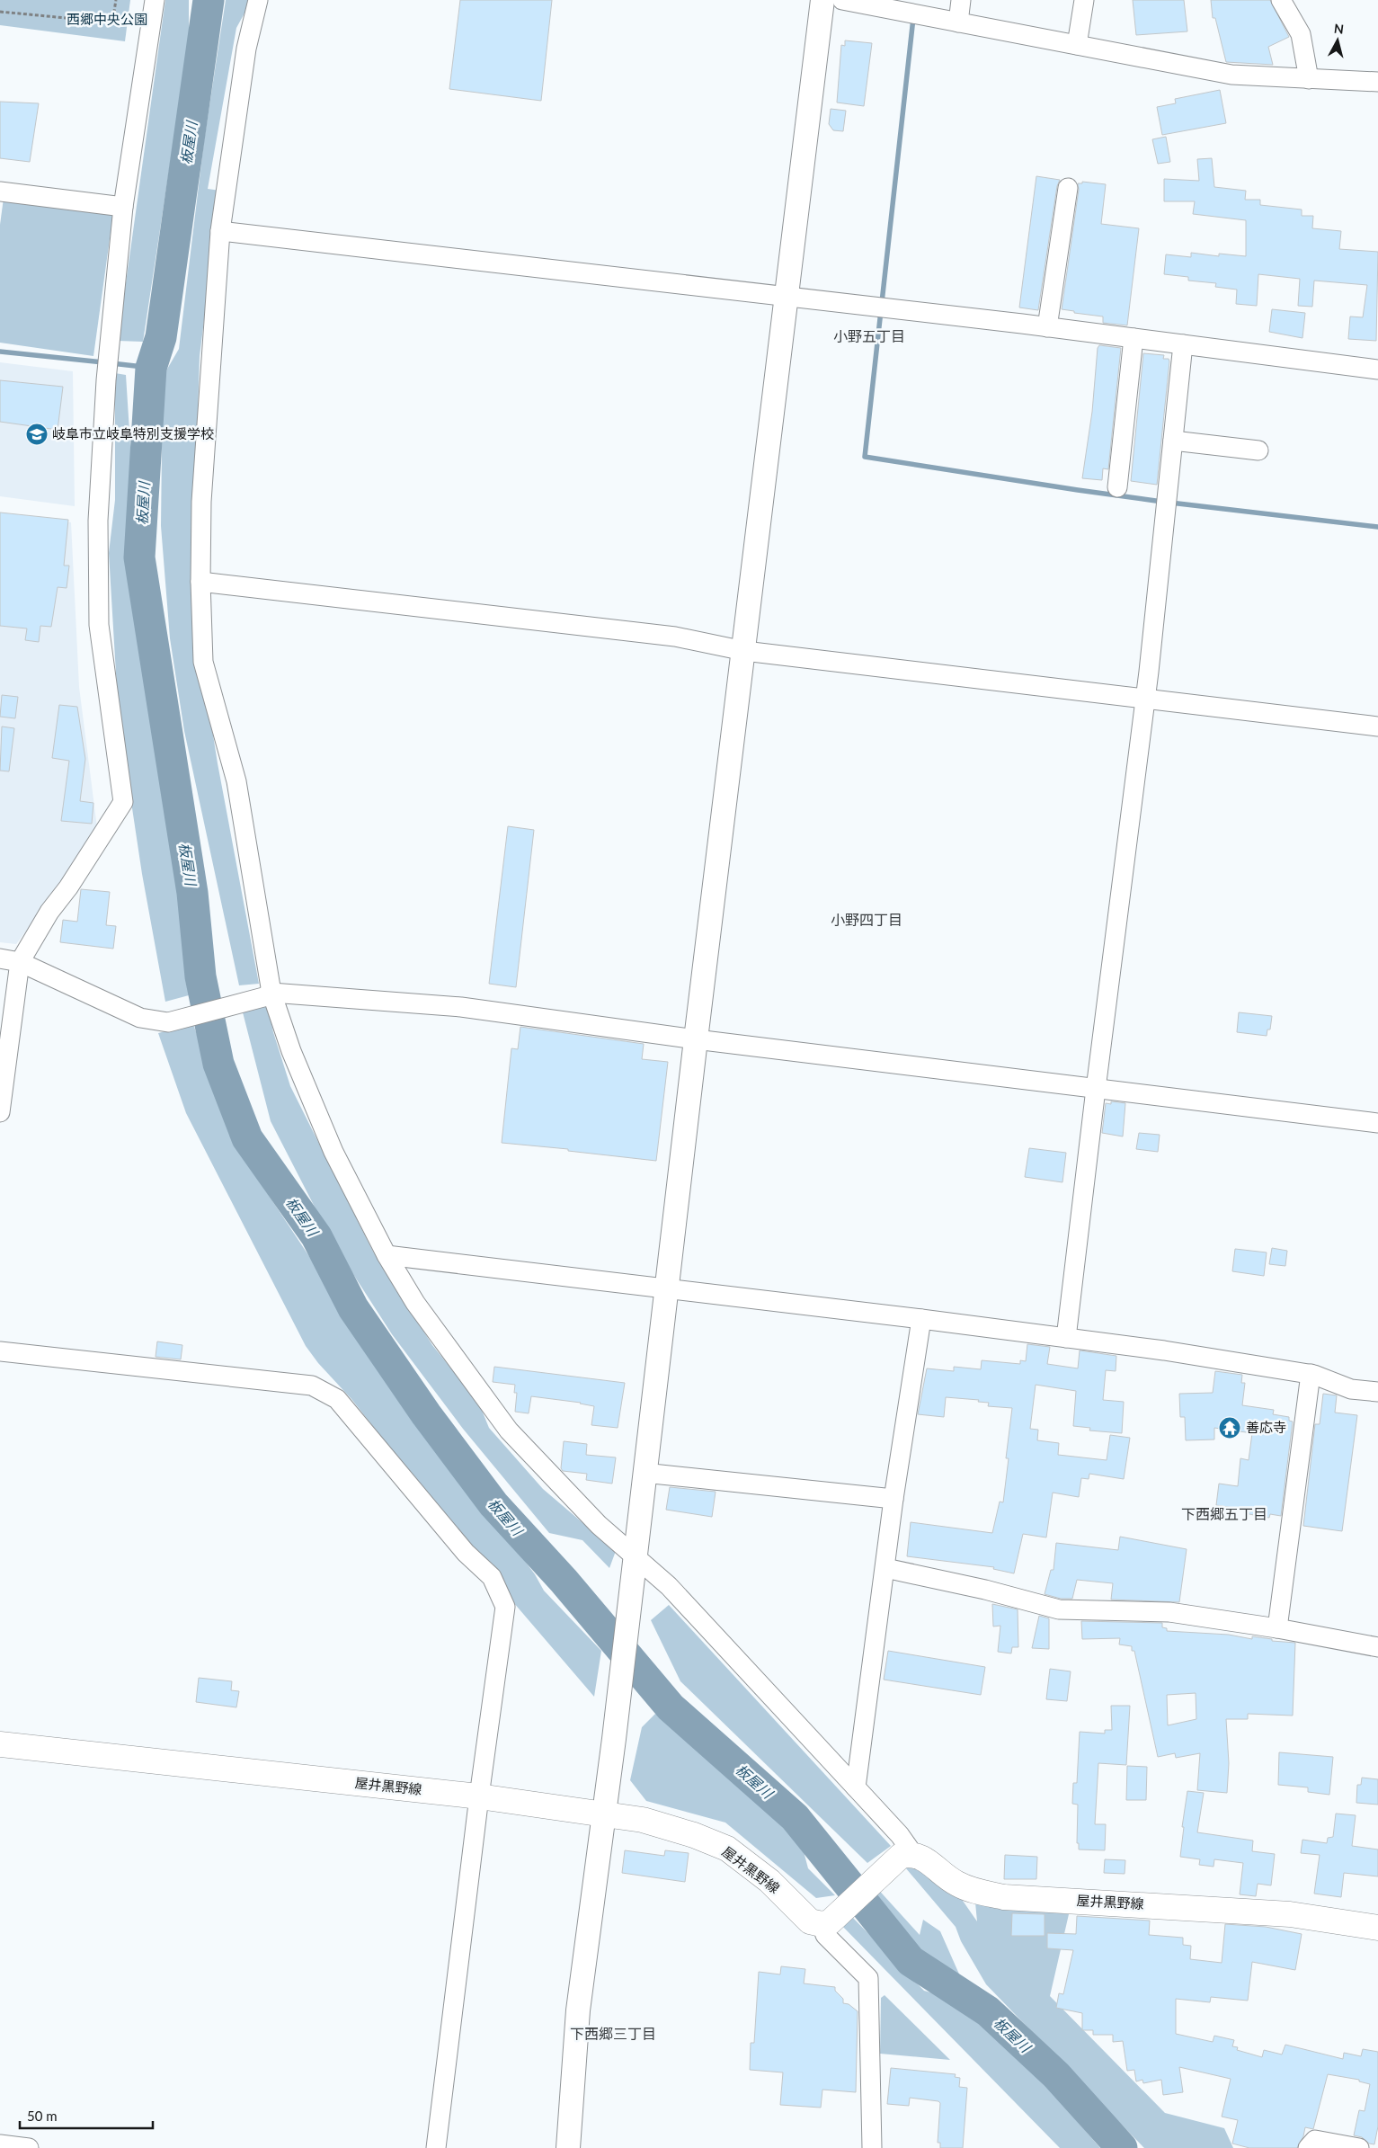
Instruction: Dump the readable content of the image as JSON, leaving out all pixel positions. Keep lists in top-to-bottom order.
{
  "streets": {
    "main road": ["屋井黒野線"]
  },
  "districts": [
    "小野五丁目",
    "小野四丁目",
    "下西郷五丁目",
    "下西郷三丁目"
  ],
  "water": ["板屋川"],
  "parks": ["西郷中央公園"],
  "places": {
    "school or university": ["岐阜市立岐阜特別支援学校"],
    "temple": ["善応寺"]
  },
  "scale_bar": "50 m",
  "north": "top"
}
